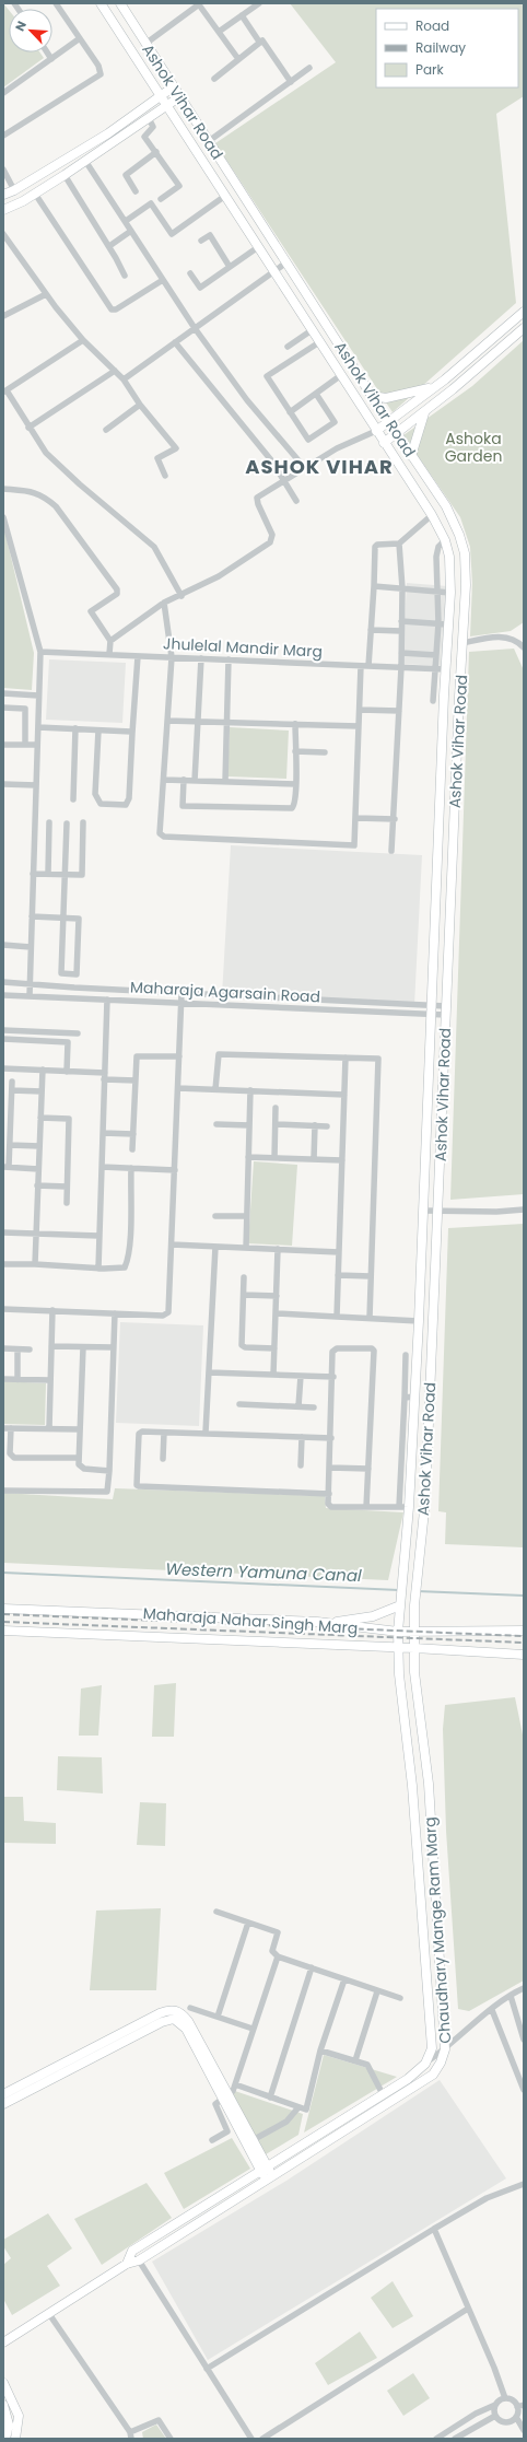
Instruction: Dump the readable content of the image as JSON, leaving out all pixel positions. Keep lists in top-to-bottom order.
{
  "streets": {
    "main road": ["Ashok Vihar Road", "Maharaja Nahar Singh Marg", "Chaudhary Mange Ram Marg"],
    "street": ["Jhulelal Mandir Marg", "Maharaja Agarsain Road"]
  },
  "crossings": [
    ["Ashok Vihar Road", "Jhulelal Mandir Marg"],
    ["Ashok Vihar Road", "Maharaja Agarsain Road"],
    ["Ashok Vihar Road", "Chaudhary Mange Ram Marg"],
    ["Maharaja Nahar Singh Marg", "Chaudhary Mange Ram Marg"]
  ],
  "districts": ["ASHOK VIHAR"],
  "water": ["Western Yamuna Canal"],
  "parks": ["Ashoka Garden"],
  "legend": ["Road", "Railway", "Park"],
  "north": "top left"
}
